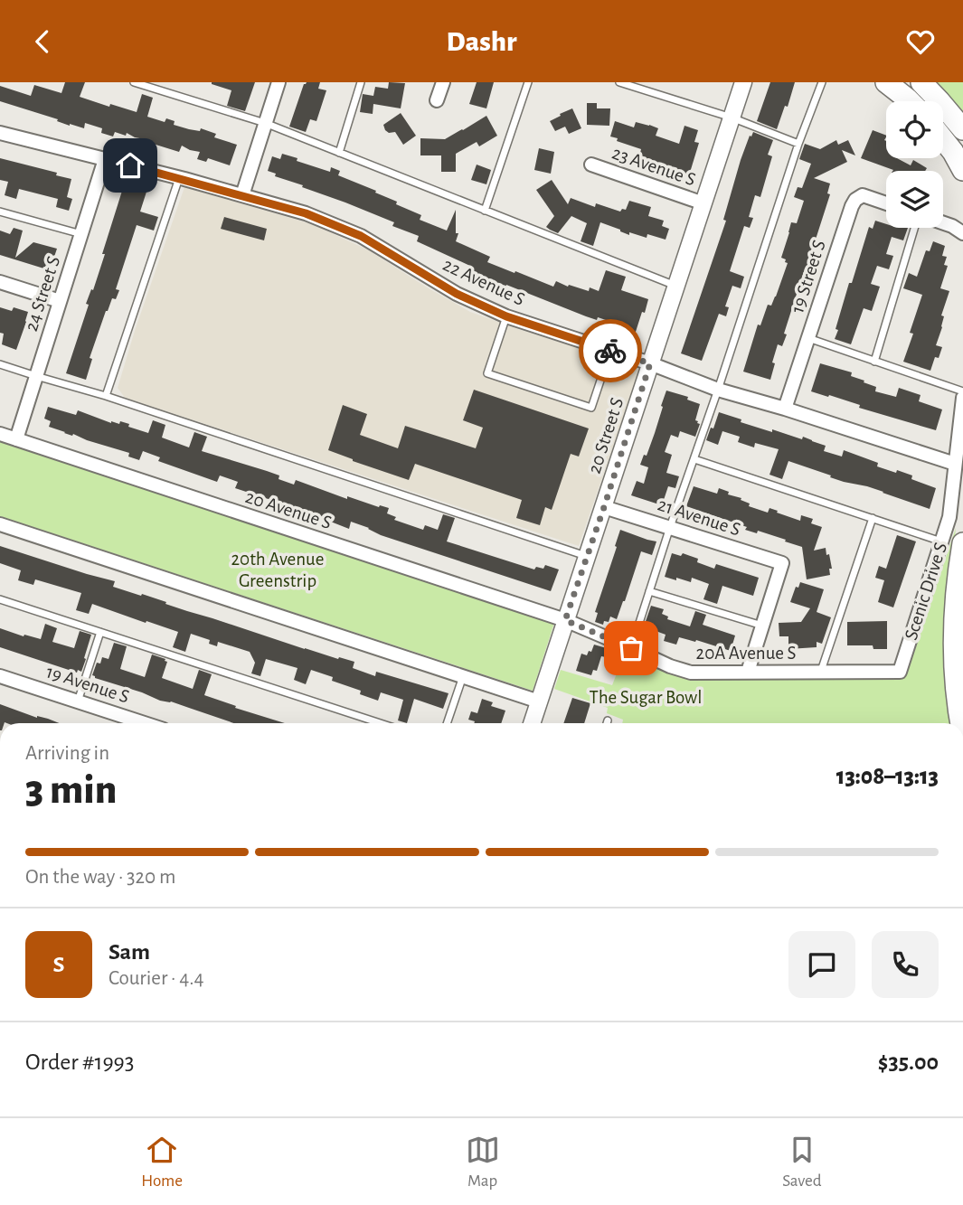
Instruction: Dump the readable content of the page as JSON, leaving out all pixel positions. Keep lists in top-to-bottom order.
{
  "streets": {
    "main road": ["Scenic Drive S"],
    "street": [
      "23 Avenue S",
      "19 Street S",
      "22 Avenue S",
      "24 Street S",
      "20 Street S",
      "20 Avenue S",
      "21 Avenue S",
      "20A Avenue S",
      "19 Avenue S"
    ]
  },
  "crossings": [
    ["23 Avenue S", "20 Street S"],
    ["19 Street S", "22 Avenue S"],
    ["22 Avenue S", "24 Street S"],
    ["22 Avenue S", "20 Street S"],
    ["22 Avenue S", "Scenic Drive S"],
    ["24 Street S", "20 Avenue S"],
    ["20 Street S", "20 Avenue S"],
    ["20 Street S", "21 Avenue S"],
    ["20 Street S", "20A Avenue S"],
    ["20 Avenue S", "20A Avenue S"],
    ["Scenic Drive S", "20A Avenue S"]
  ],
  "parks": ["20th Avenue Greenstrip", "The Sugar Bowl"],
  "page": {
    "header": "Dashr",
    "heading": ["3 min", "Arriving in", "13:08–13:13"],
    "panel": [
      "Sam",
      "Courier · 4.4",
      "Order #1993",
      "$35.00"
    ],
    "bar": "On the way · 320 m",
    "round": "S",
    "tabs": ["Home", "Map", "Saved"]
  }
}
